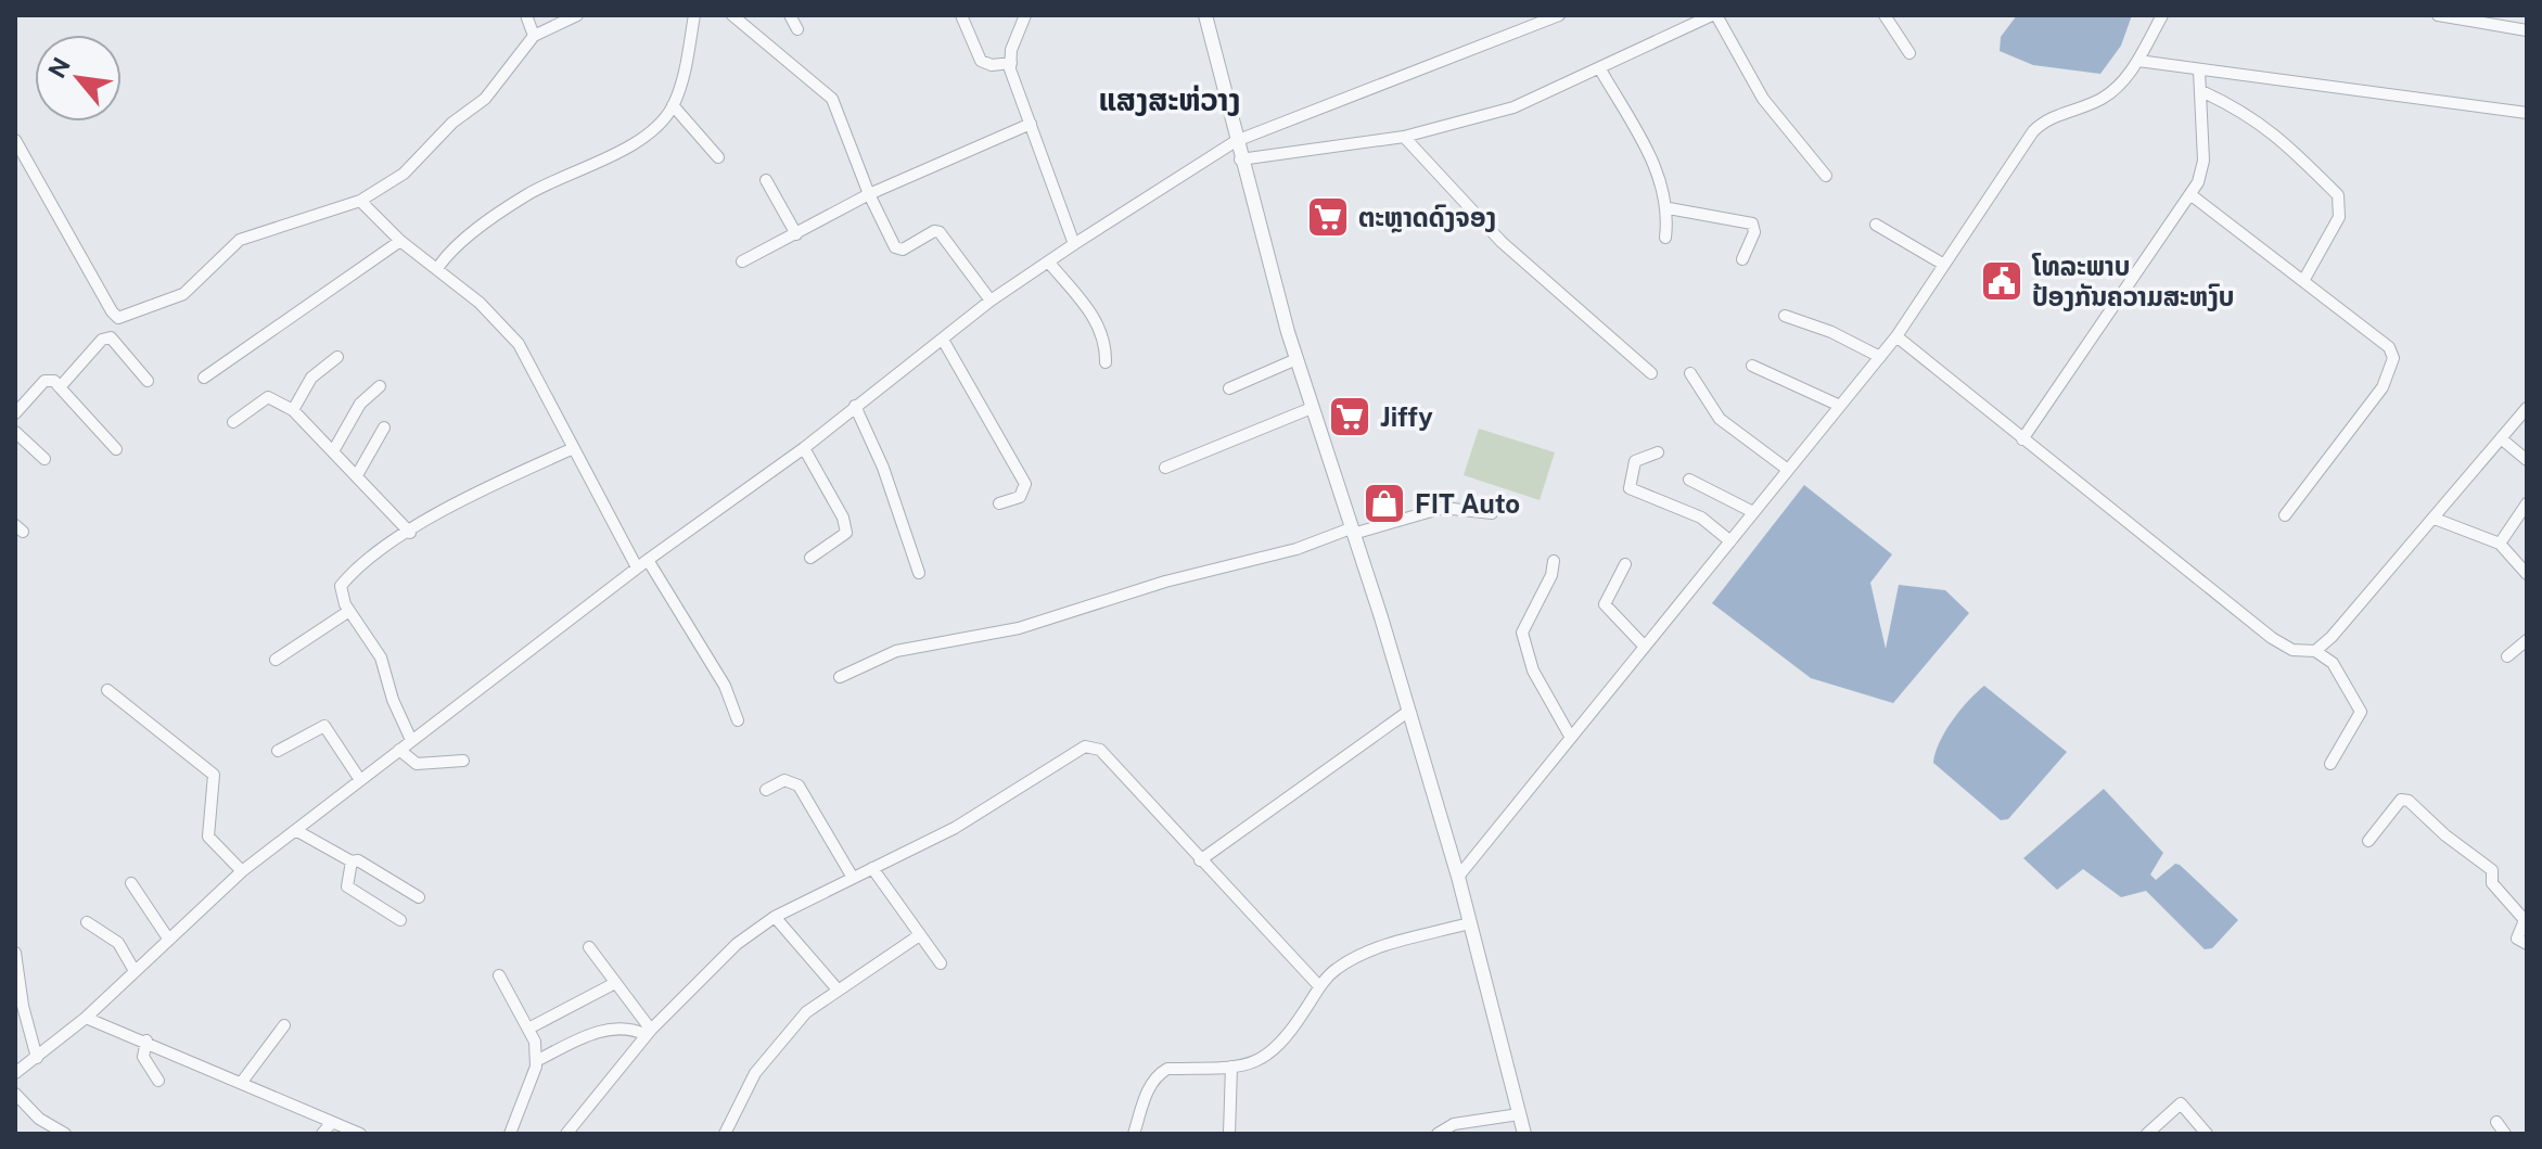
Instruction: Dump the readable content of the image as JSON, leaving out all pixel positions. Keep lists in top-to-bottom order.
{
  "districts": ["ແສງສະຫ່ວາງ"],
  "places": {
    "supermarket": ["ຕະຫຼາດດົງຈອງ", "Jiffy"],
    "public building": ["ໂທລະພາບ ປ້ອງກັນຄວາມສະຫງົບ"],
    "shop": ["FIT Auto"]
  },
  "north": "top left"
}
